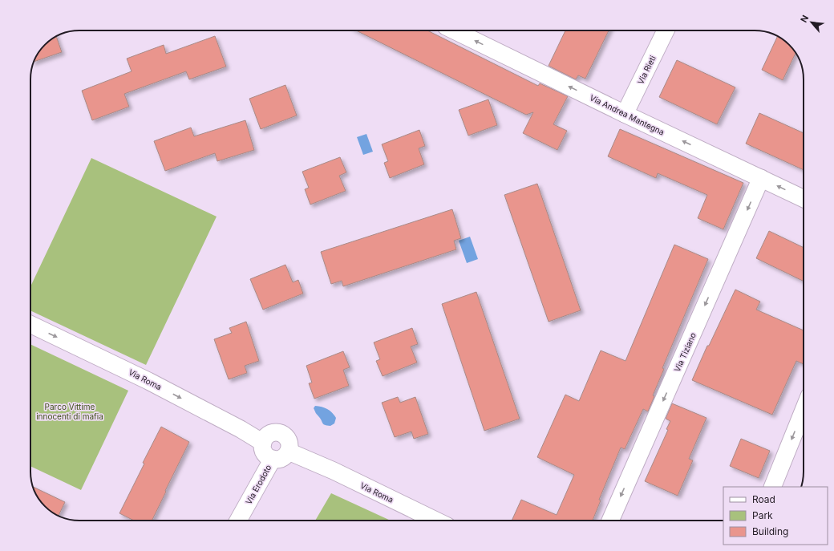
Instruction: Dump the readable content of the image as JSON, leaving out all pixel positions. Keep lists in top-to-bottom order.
{
  "streets": {
    "street": [
      "Via Rieti",
      "Via Andrea Mantegna",
      "Via Tiziano",
      "Via Roma",
      "Via Erodoto"
    ]
  },
  "crossings": [
    ["Via Rieti", "Via Andrea Mantegna"],
    ["Via Andrea Mantegna", "Via Tiziano"],
    ["Via Roma", "Via Erodoto"]
  ],
  "one_way": ["Via Andrea Mantegna", "Via Tiziano", "Via Roma"],
  "parks": ["Parco Vittime innocenti di mafia"],
  "legend": ["Road", "Park", "Building"],
  "north": "top left"
}
